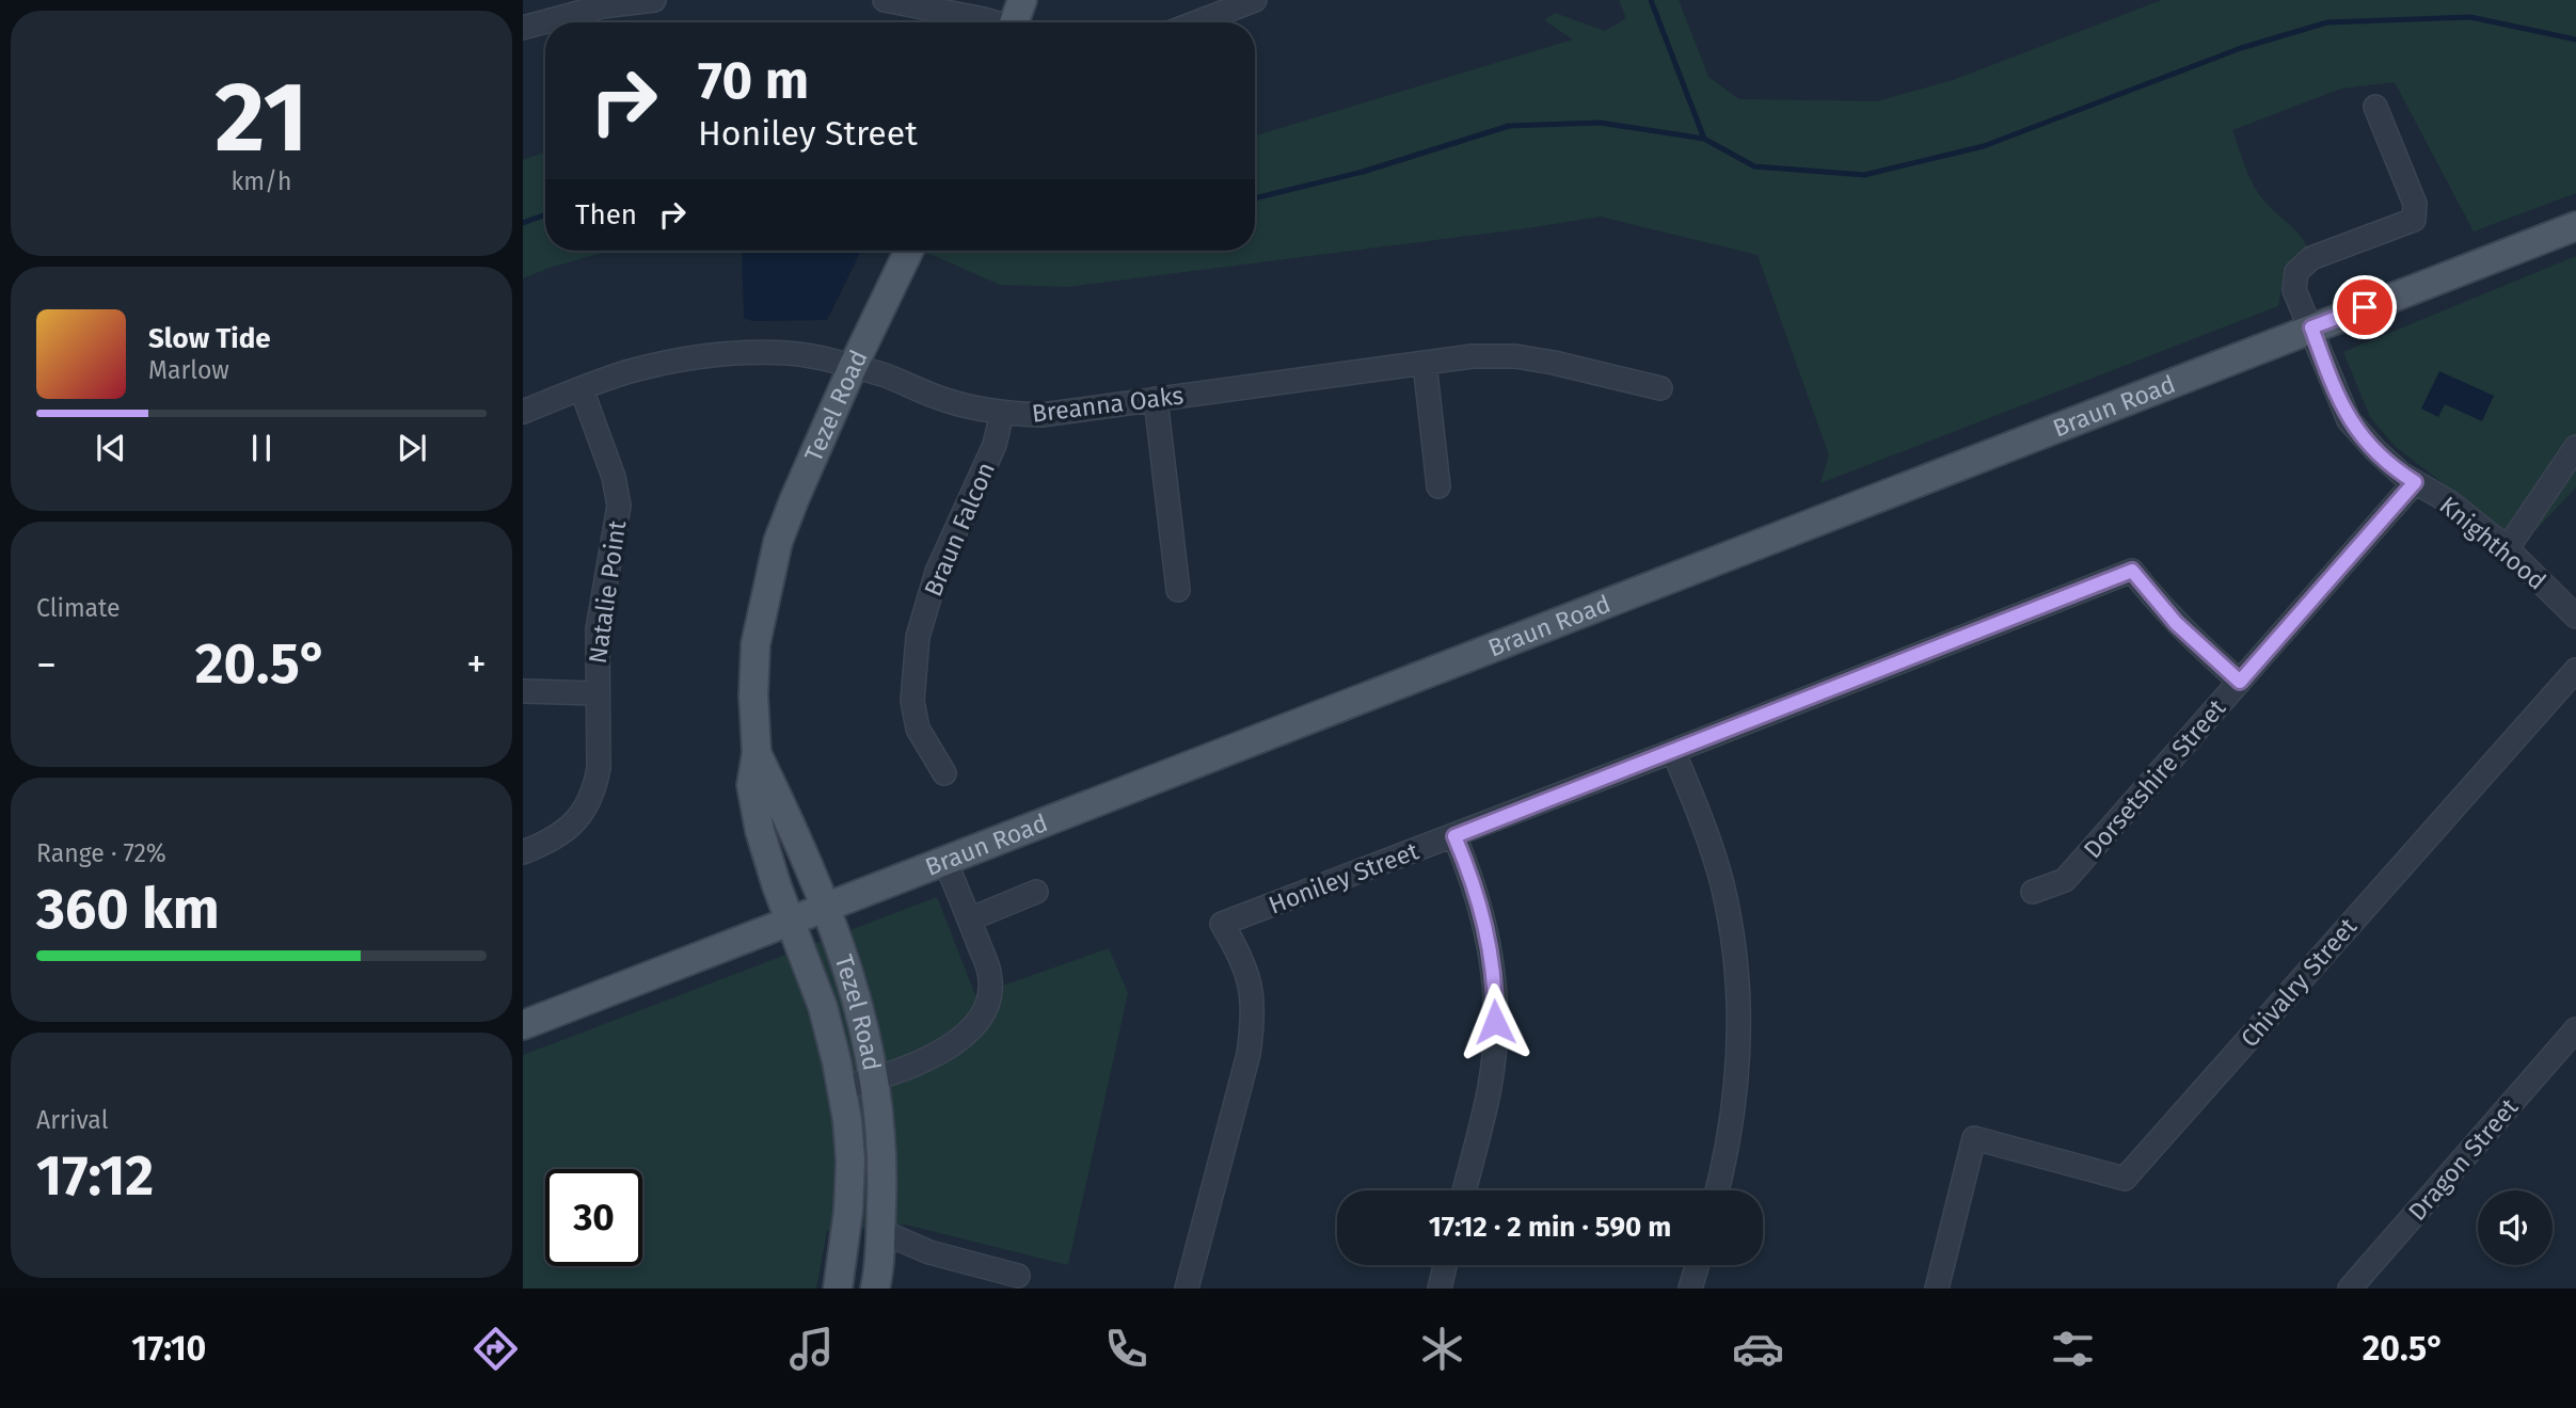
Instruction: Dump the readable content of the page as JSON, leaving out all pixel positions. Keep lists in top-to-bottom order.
{
  "streets": {
    "main road": ["Braun Road", "Tezel Road"],
    "street": [
      "Breanna Oaks",
      "Braun Falcon",
      "Knighthood",
      "Natalie Point",
      "Dorsetshire Street",
      "Honiley Street",
      "Chivalry Street",
      "Dragon Street"
    ]
  },
  "crossings": [
    ["Breanna Oaks", "Tezel Road"],
    ["Breanna Oaks", "Braun Falcon"],
    ["Breanna Oaks", "Natalie Point"],
    ["Braun Road", "Tezel Road"],
    ["Braun Road", "Knighthood"],
    ["Knighthood", "Dorsetshire Street"],
    ["Dorsetshire Street", "Honiley Street"]
  ],
  "page": {
    "tile": [
      ["21", "km/h"],
      "Climate",
      ["Range · 72%", "360 km"],
      ["Arrival", "17:12"]
    ],
    "turn": ["70 m", "Honiley Street"],
    "then": "Then",
    "song": ["Slow Tide", "Marlow"],
    "heat": ["−", "20.5°", "+"],
    "limit": "30",
    "trip": "17:12 · 2 min · 590 m",
    "tabs": ["17:10", "20.5°"]
  }
}
